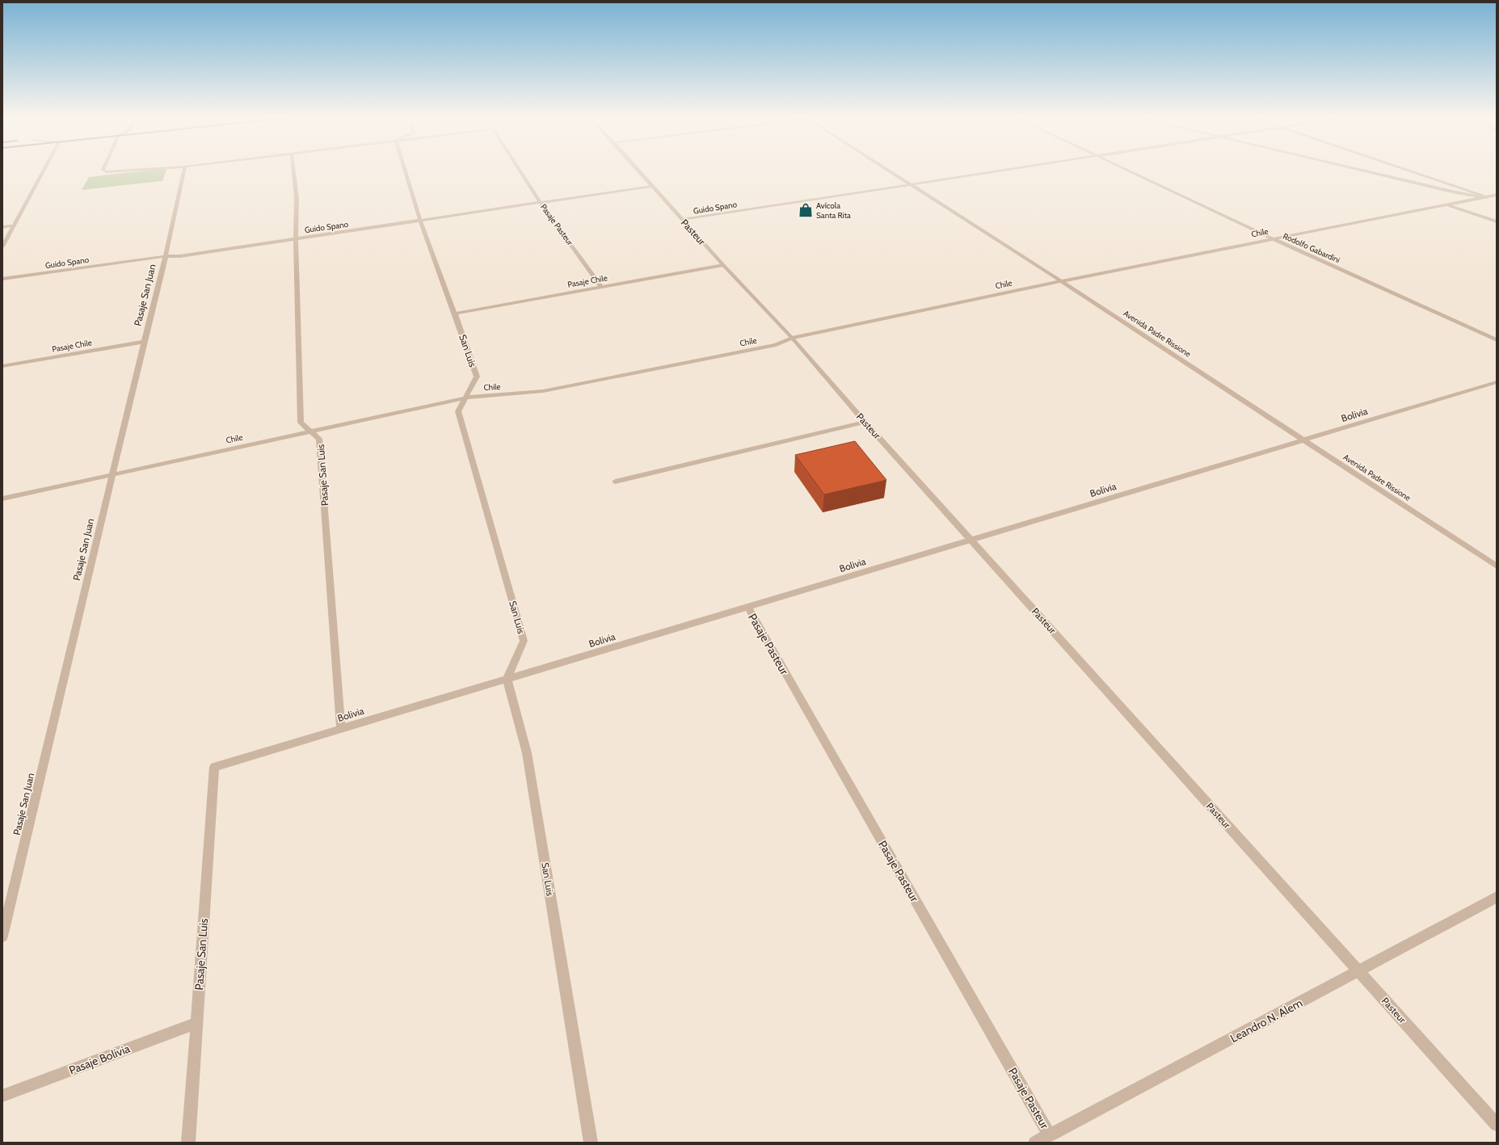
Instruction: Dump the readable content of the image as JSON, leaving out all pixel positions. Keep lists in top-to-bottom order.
{
  "streets": {
    "street": [
      "Guido Spano",
      "Pasaje Pasteur",
      "Pasteur",
      "Chile",
      "Rodolfo Gabardini",
      "Pasaje Chile",
      "Pasaje San Juan",
      "Avenida Padre Rissione",
      "San Luis",
      "Bolivia",
      "Pasaje San Luis",
      "Leandro N. Alem",
      "Pasaje Bolivia"
    ]
  },
  "crossings": [
    ["Guido Spano", "Pasaje Pasteur"],
    ["Guido Spano", "Pasteur"],
    ["Guido Spano", "Pasaje San Juan"],
    ["Guido Spano", "Avenida Padre Rissione"],
    ["Guido Spano", "San Luis"],
    ["Guido Spano", "Pasaje San Luis"],
    ["Pasaje Pasteur", "Pasaje Chile"],
    ["Pasaje Pasteur", "Bolivia"],
    ["Pasaje Pasteur", "Leandro N. Alem"],
    ["Pasteur", "Chile"],
    ["Pasteur", "Pasaje Chile"],
    ["Pasteur", "Bolivia"],
    ["Pasteur", "Leandro N. Alem"],
    ["Chile", "Rodolfo Gabardini"],
    ["Chile", "Pasaje San Juan"],
    ["Chile", "Avenida Padre Rissione"],
    ["Chile", "San Luis"],
    ["Chile", "Pasaje San Luis"],
    ["Pasaje Chile", "Pasaje San Juan"],
    ["Pasaje Chile", "San Luis"],
    ["Avenida Padre Rissione", "Bolivia"],
    ["San Luis", "Bolivia"],
    ["Bolivia", "Pasaje San Luis"],
    ["Pasaje San Luis", "Pasaje Bolivia"]
  ],
  "places": {
    "shop": ["Avícola Santa Rita"]
  }
}
